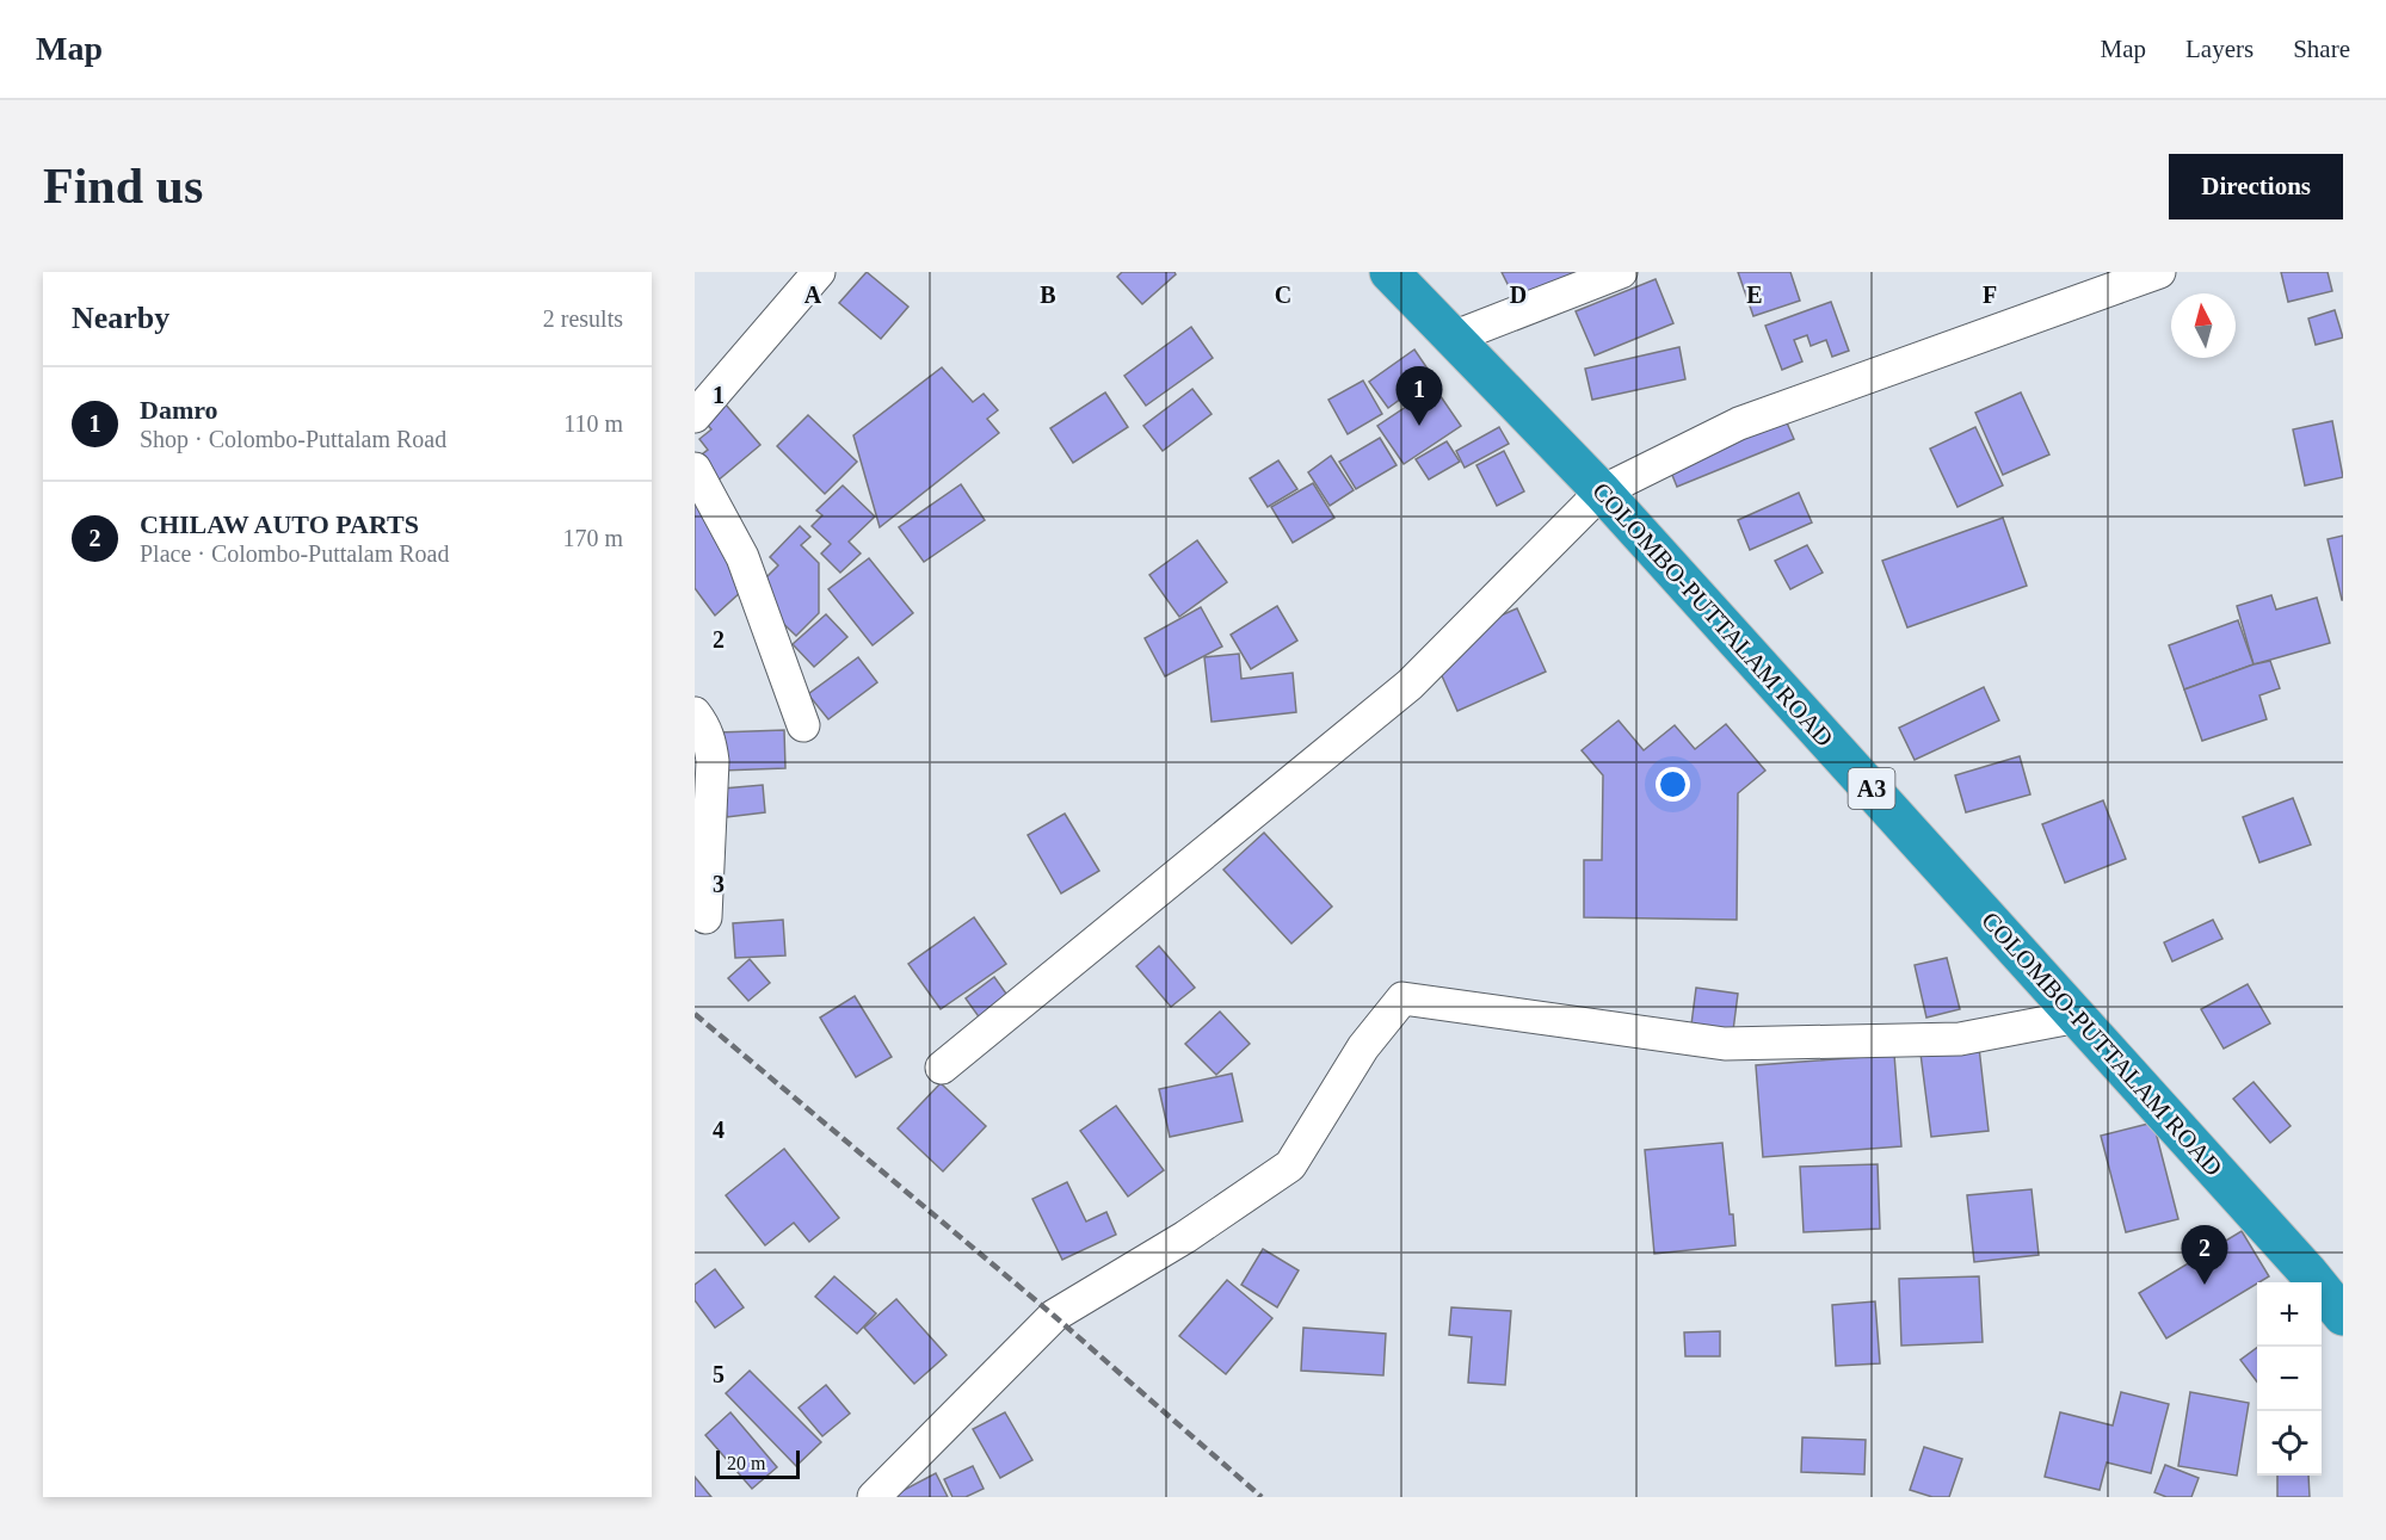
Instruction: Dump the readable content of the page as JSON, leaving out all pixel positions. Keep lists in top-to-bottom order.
{
  "streets": {
    "highway": ["COLOMBO-PUTTALAM ROAD", "A3"]
  },
  "scale_bar": "20 m",
  "north": "top",
  "page": {
    "header": "Map",
    "nav": ["Map", "Layers", "Share"],
    "buttons": "Directions",
    "title": "Find us",
    "heading": ["Nearby", "2 results"],
    "list": [
      {
        "mark": "1",
        "name": "Damro",
        "note": "Shop · Colombo-Puttalam Road",
        "value": "110 m"
      },
      {
        "mark": "2",
        "name": "CHILAW AUTO PARTS",
        "note": "Place · Colombo-Puttalam Road",
        "value": "170 m"
      }
    ],
    "pins": ["1", "2"],
    "map_buttons": ["+", "−"],
    "scale": "20 m"
  },
  "grid": {
    "columns": [
      "A",
      "B",
      "C",
      "D",
      "E",
      "F"
    ],
    "rows": [
      "1",
      "2",
      "3",
      "4",
      "5"
    ]
  }
}
